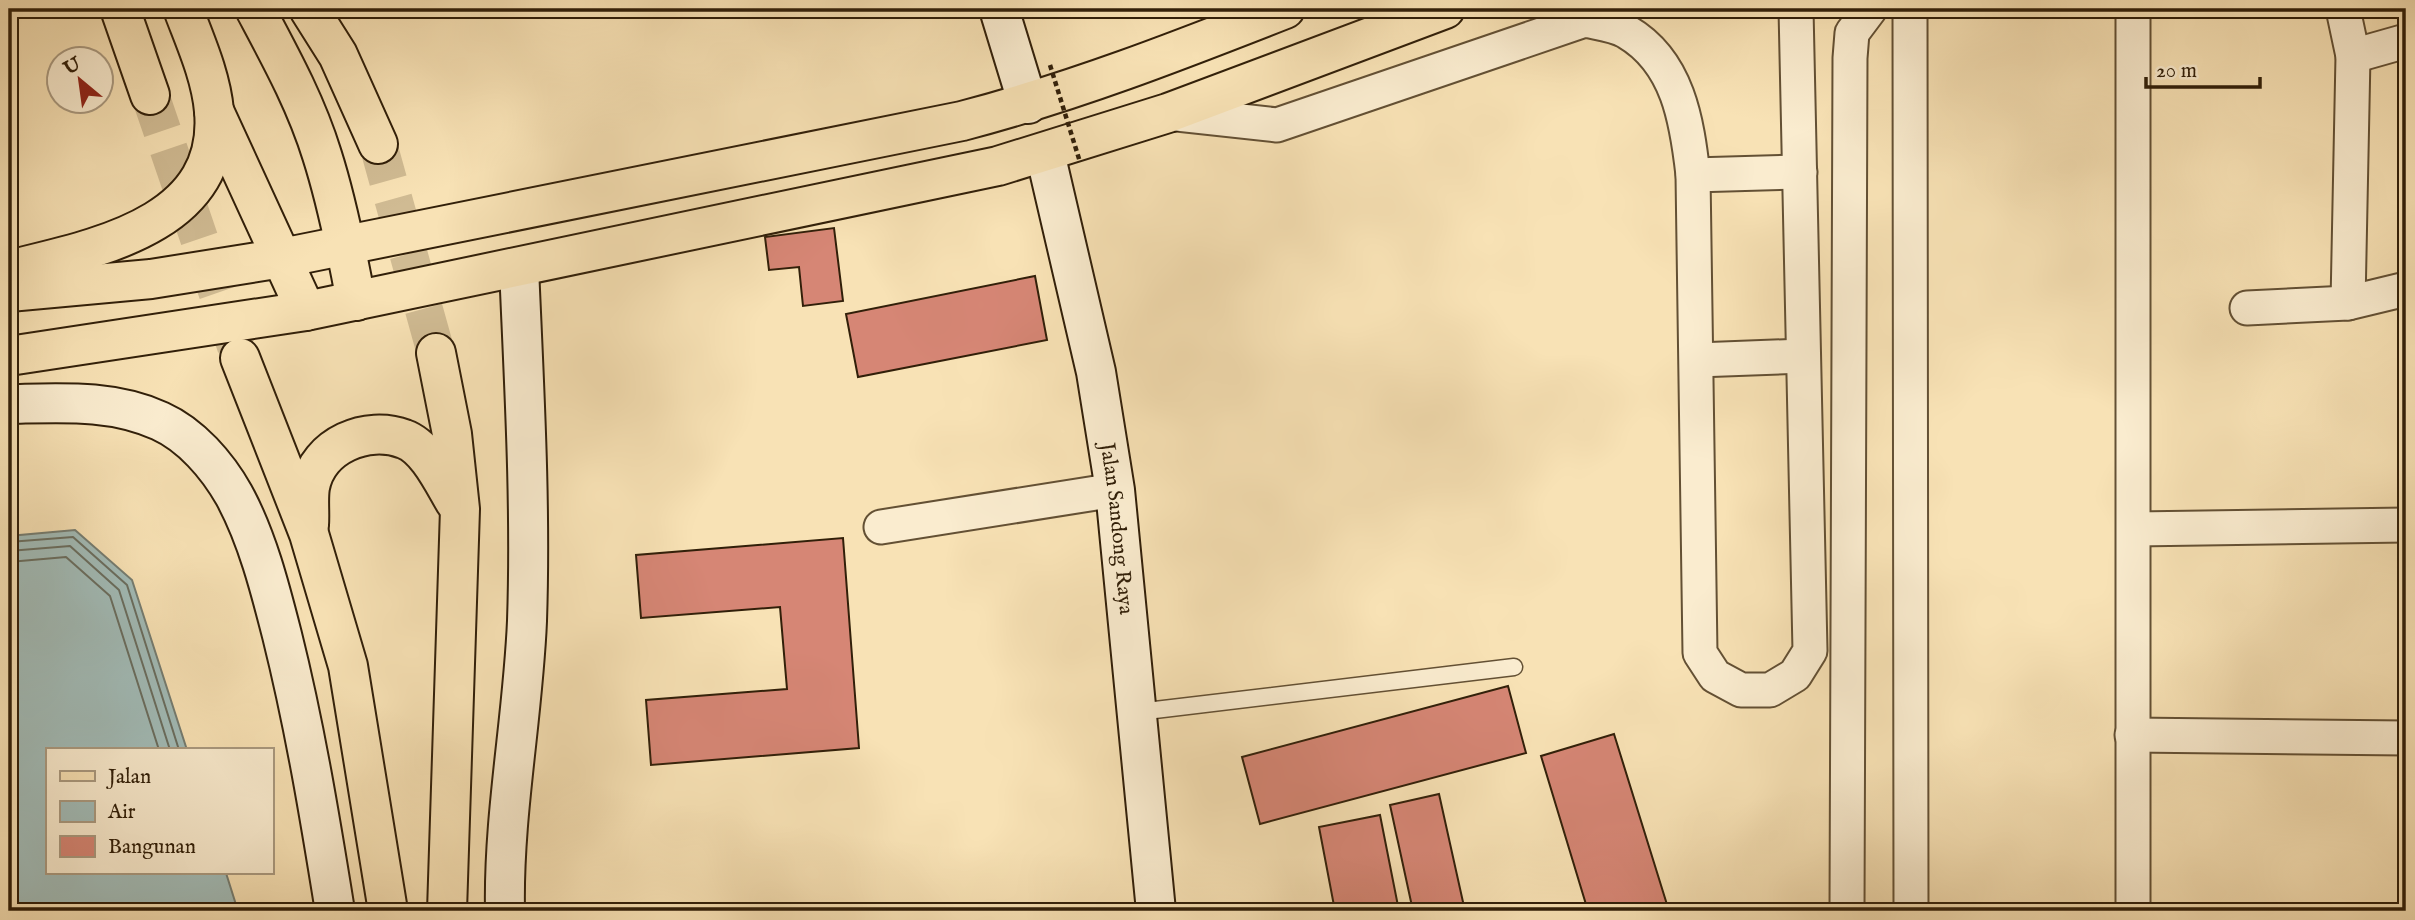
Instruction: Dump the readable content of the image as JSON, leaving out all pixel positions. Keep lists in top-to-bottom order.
{
  "streets": {
    "street": ["Jalan Sandong Raya"]
  },
  "legend": ["Jalan", "Air", "Bangunan"],
  "scale_bar": "20 m",
  "north": "top left"
}
